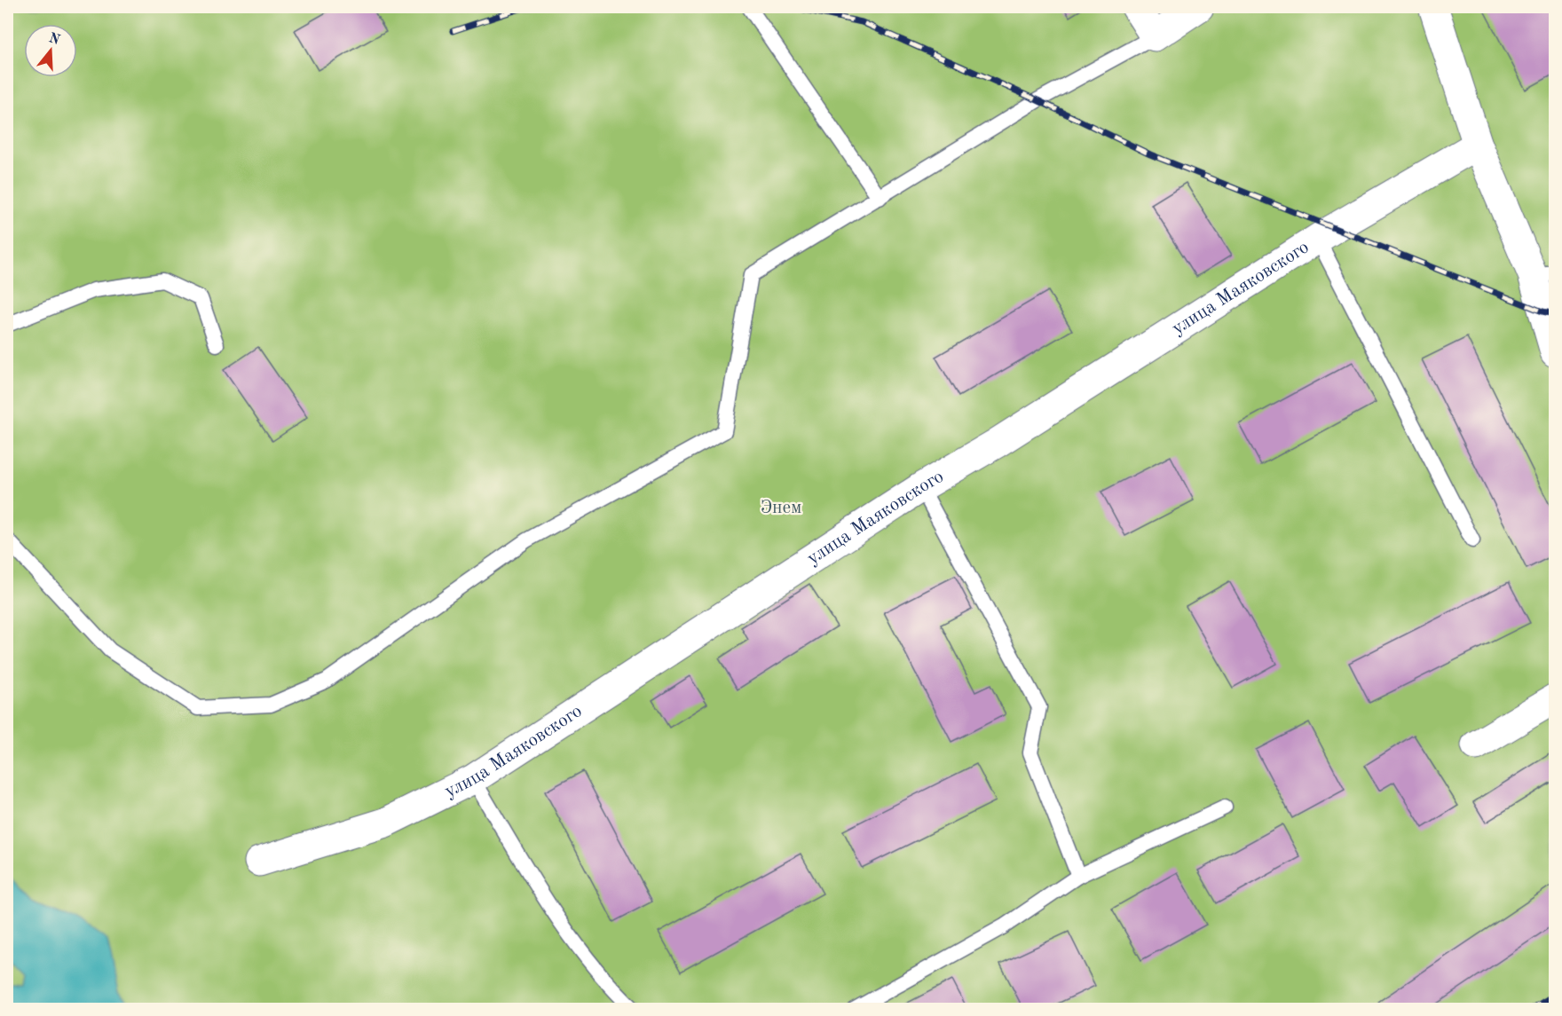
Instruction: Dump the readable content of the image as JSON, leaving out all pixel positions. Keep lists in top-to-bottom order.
{
  "streets": {
    "street": ["улица Маяковского"]
  },
  "parks": ["Энем"],
  "north": "top"
}
